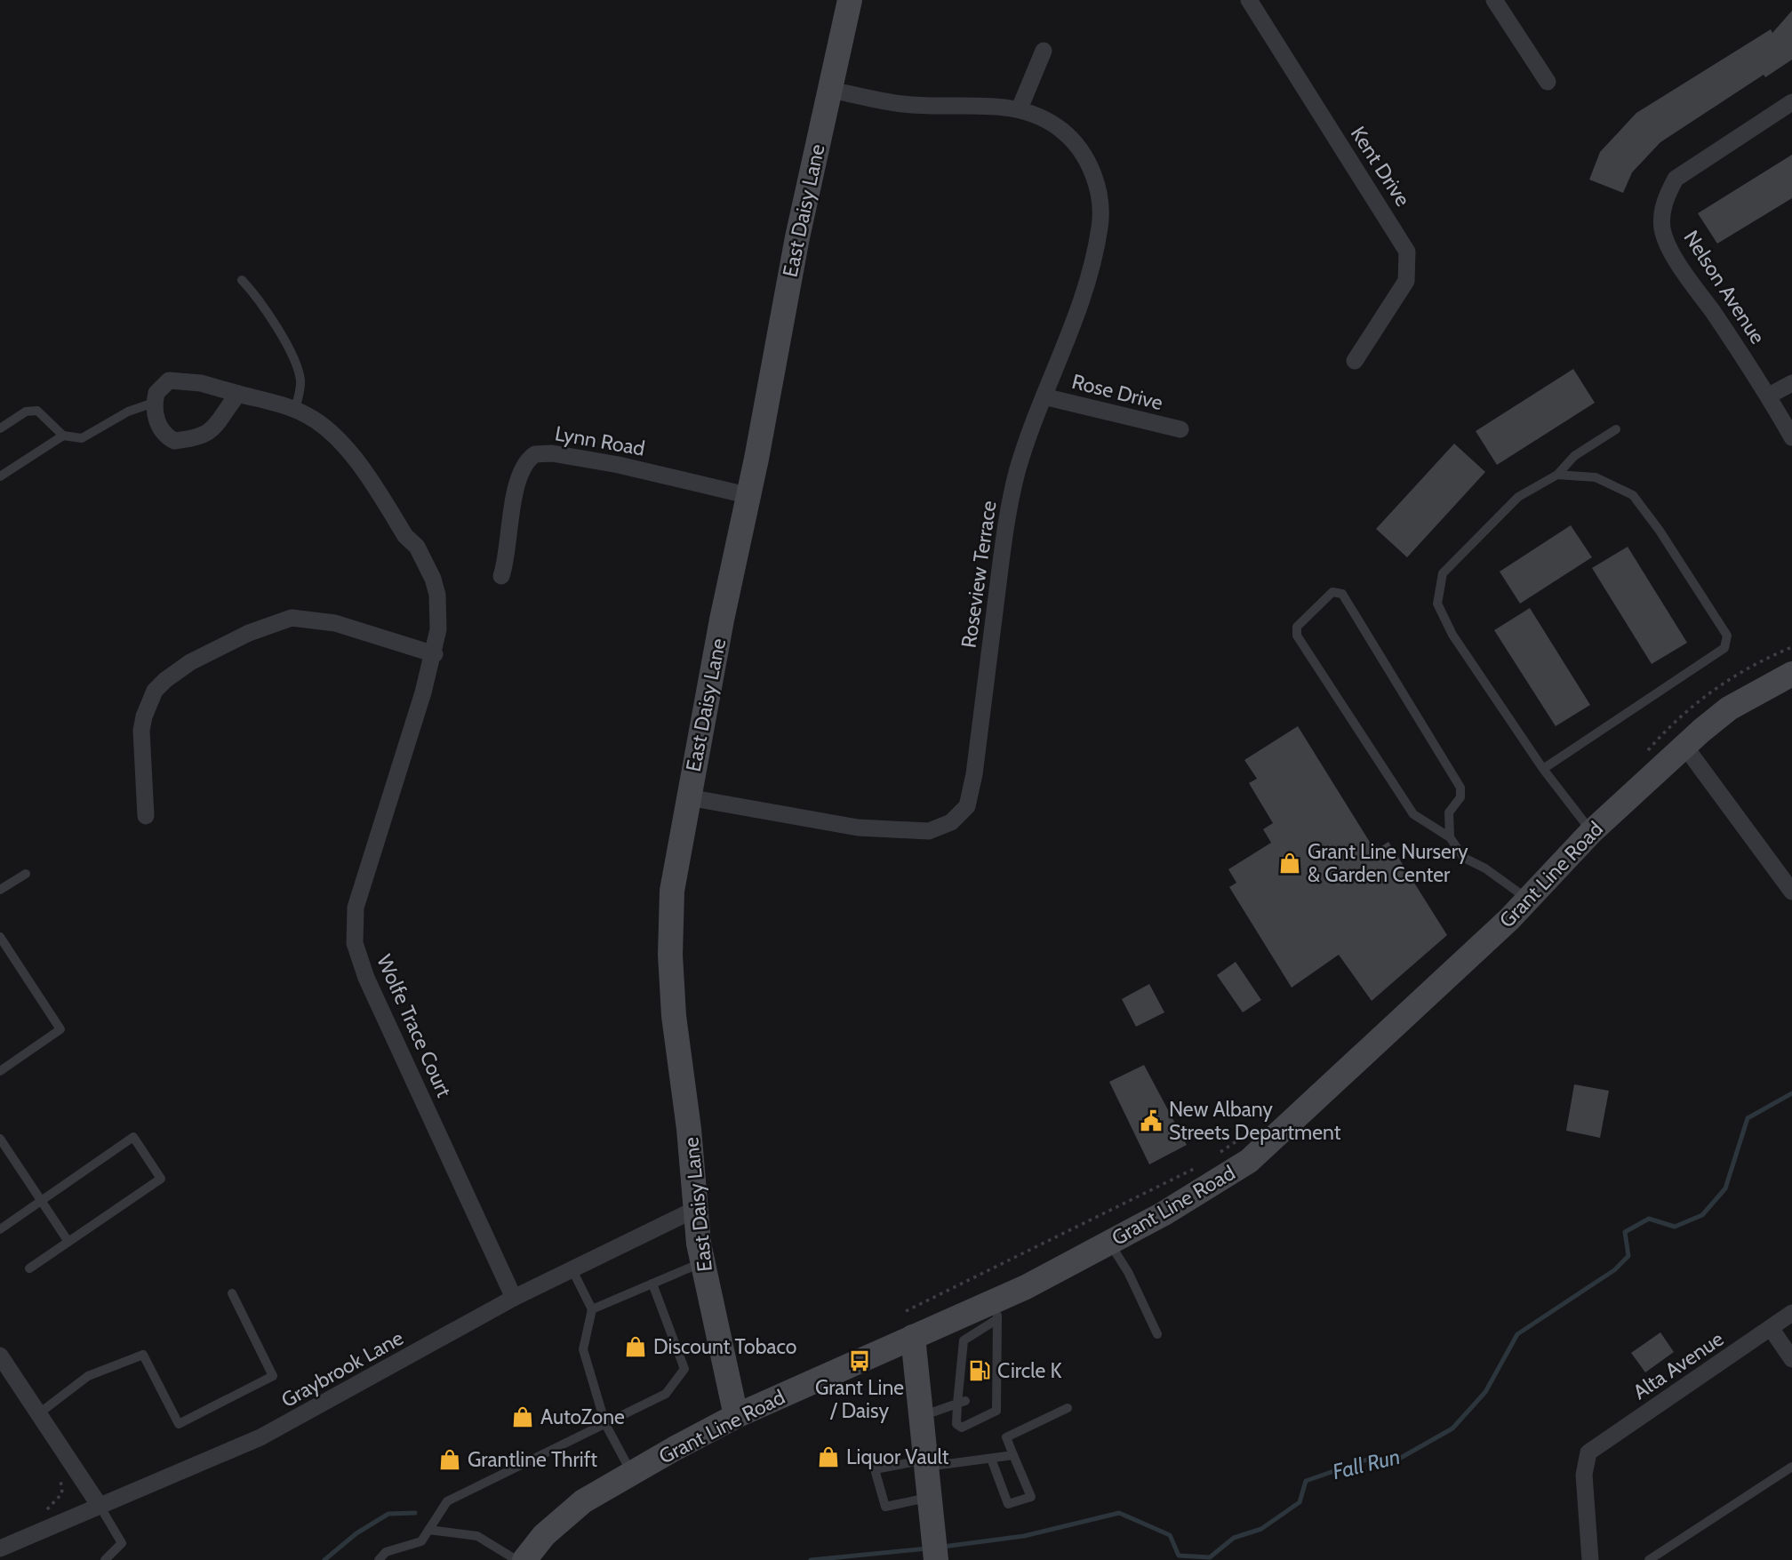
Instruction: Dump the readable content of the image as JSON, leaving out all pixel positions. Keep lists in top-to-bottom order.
{
  "streets": {
    "street": [
      "Kent Drive",
      "East Daisy Lane",
      "Nelson Avenue",
      "Rose Drive",
      "Lynn Road",
      "Roseview Terrace",
      "Grant Line Road",
      "Wolfe Trace Court",
      "Alta Avenue",
      "Graybrook Lane"
    ]
  },
  "crossings": [
    ["East Daisy Lane", "Lynn Road"],
    ["East Daisy Lane", "Roseview Terrace"],
    ["East Daisy Lane", "Grant Line Road"],
    ["East Daisy Lane", "Graybrook Lane"],
    ["Rose Drive", "Roseview Terrace"],
    ["Wolfe Trace Court", "Graybrook Lane"]
  ],
  "water": ["Fall Run"],
  "places": {
    "shop": [
      "Grant Line Nursery & Garden Center",
      "Discount Tobaco",
      "AutoZone",
      "Liquor Vault",
      "Grantline Thrift"
    ],
    "public building": ["New Albany Streets Department"],
    "bus stop": ["Grant Line / Daisy"],
    "fuel station": ["Circle K"]
  }
}
